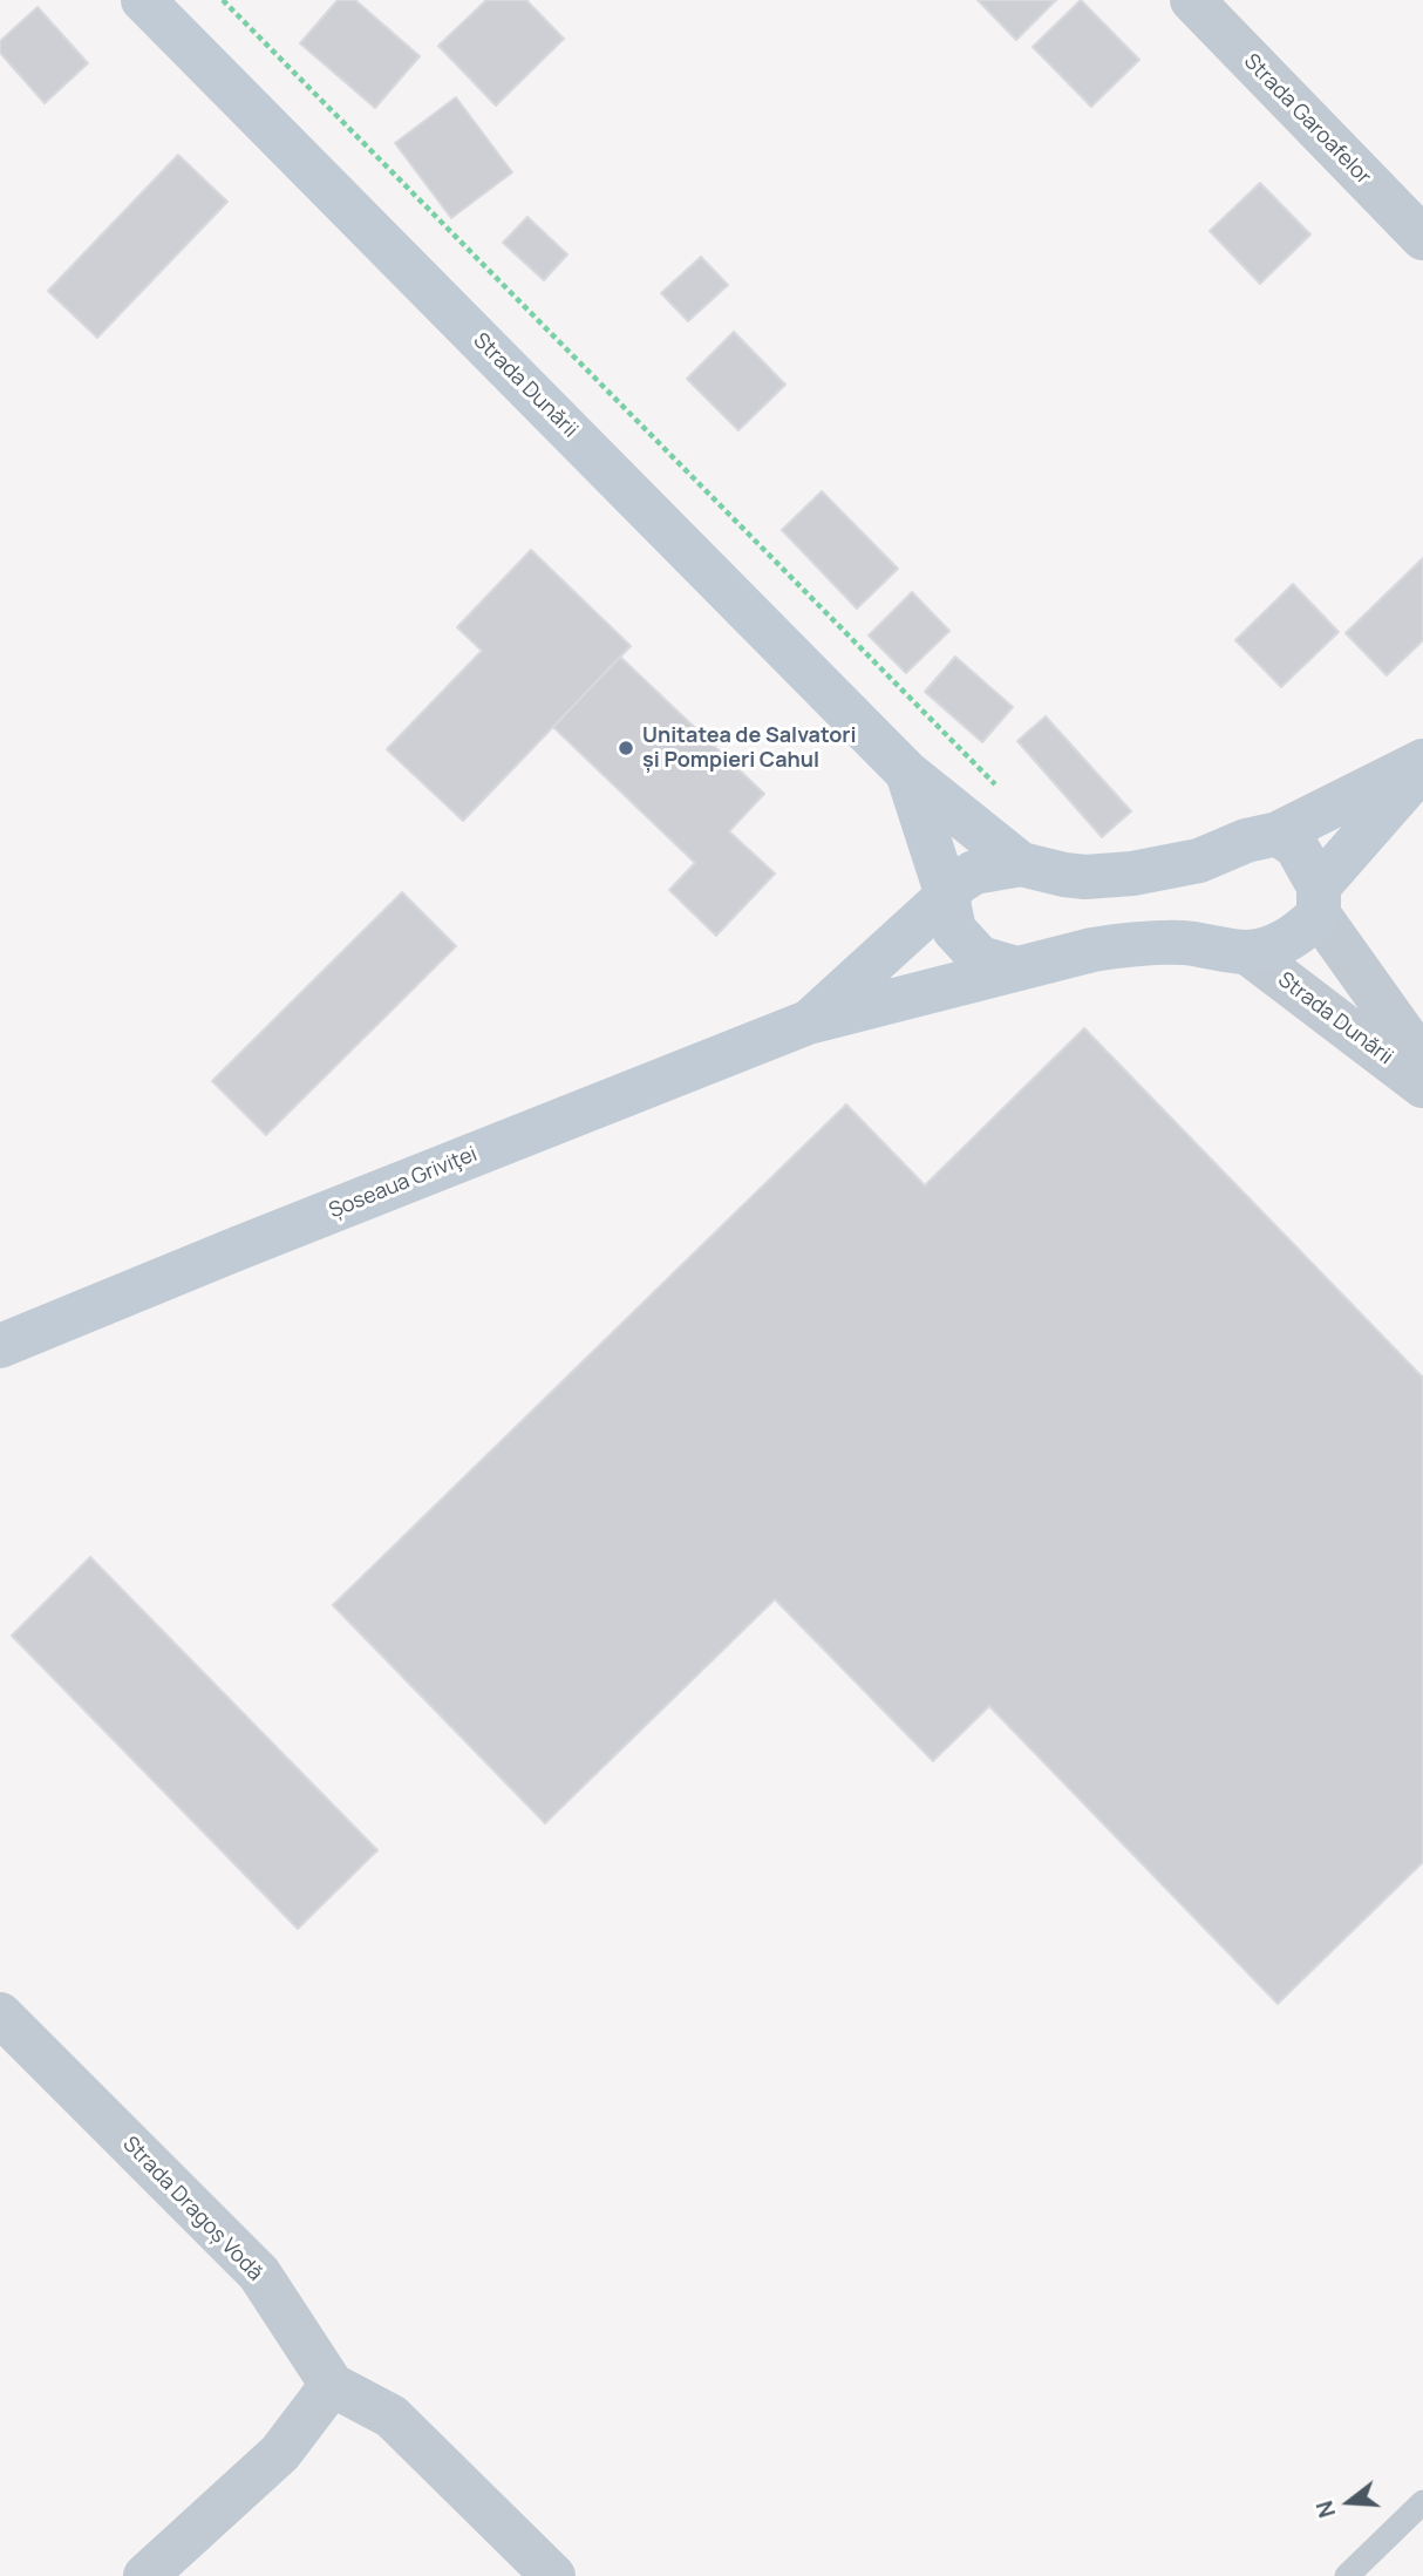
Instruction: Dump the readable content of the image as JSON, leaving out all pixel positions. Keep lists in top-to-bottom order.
{
  "streets": {
    "main road": ["Strada Dunării", "Șoseaua Griviţei"],
    "street": ["Strada Garoafelor", "Strada Dragoș Vodă"]
  },
  "crossings": [
    ["Strada Dunării", "Șoseaua Griviţei"]
  ],
  "places": ["Unitatea de Salvatori și Pompieri Cahul"],
  "north": "left"
}
